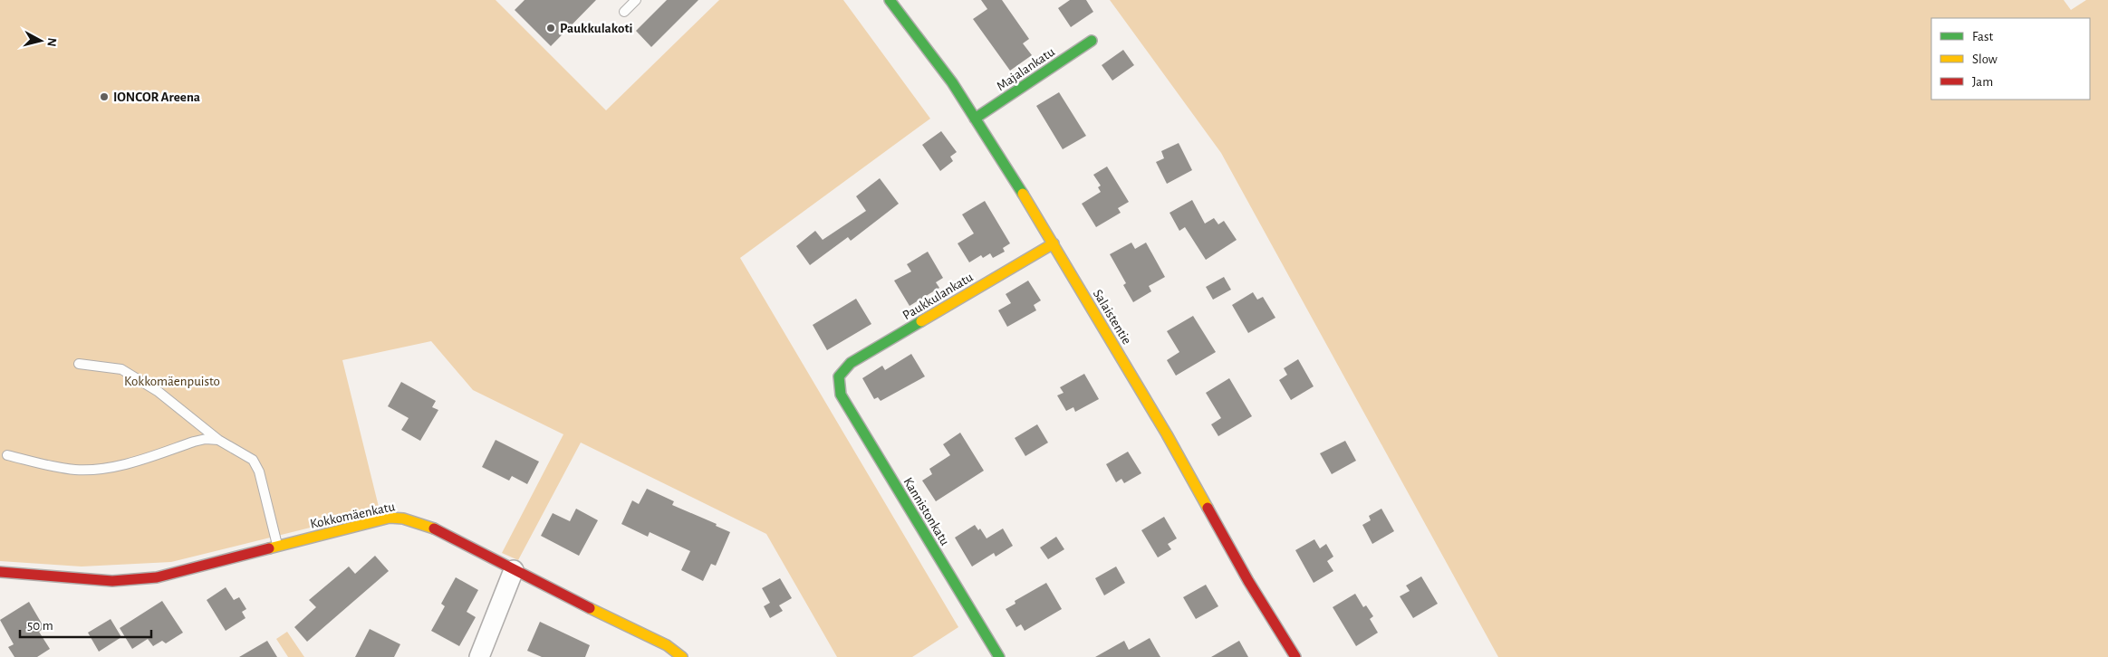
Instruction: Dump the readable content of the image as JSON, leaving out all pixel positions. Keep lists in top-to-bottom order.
{
  "streets": {
    "street": [
      "Majalankatu",
      "Paukkulankatu",
      "Salaistentie",
      "Kannistonkatu",
      "Kokkomäenkatu"
    ]
  },
  "crossings": [
    ["Majalankatu", "Salaistentie"],
    ["Paukkulankatu", "Salaistentie"],
    ["Paukkulankatu", "Kannistonkatu"]
  ],
  "parks": ["Kokkomäenpuisto"],
  "places": ["Paukkulakoti", "IONCOR Areena"],
  "legend": ["Fast", "Slow", "Jam"],
  "scale_bar": "50 m",
  "north": "right"
}
